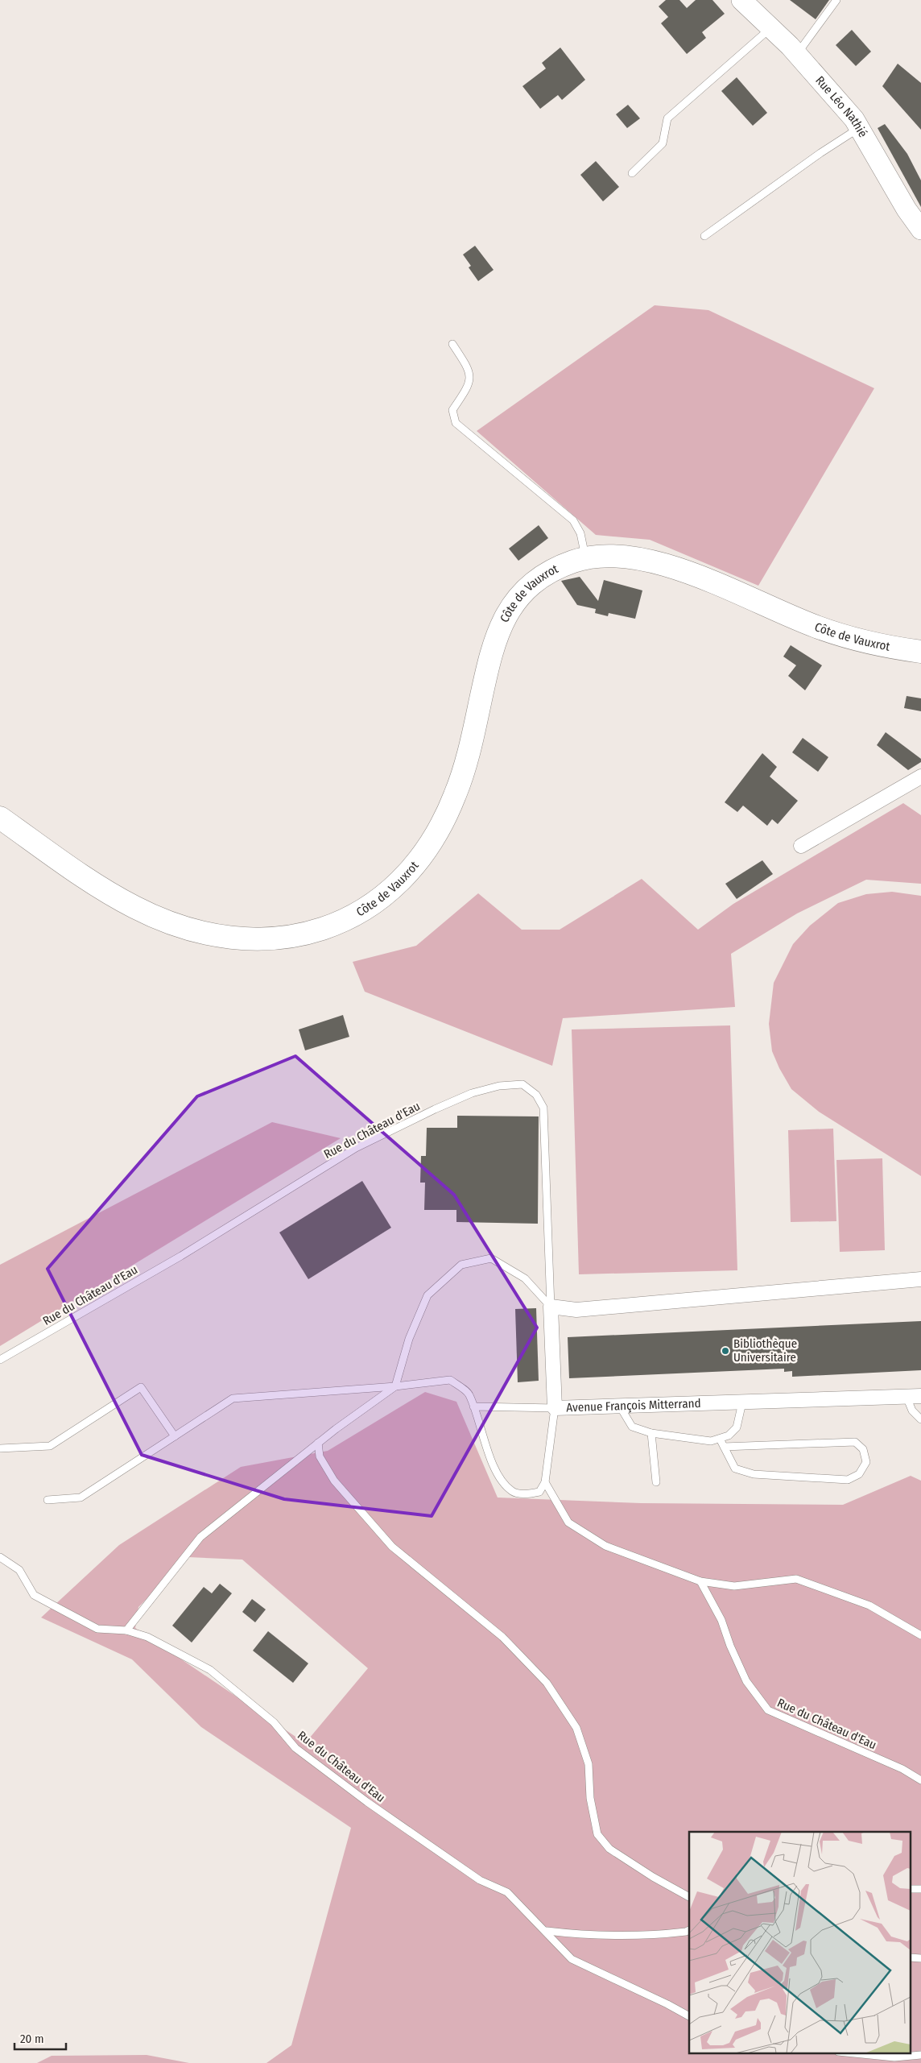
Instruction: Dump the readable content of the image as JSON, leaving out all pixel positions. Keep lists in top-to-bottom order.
{
  "streets": {
    "main road": ["Rue Léo Nathié", "Côte de Vauxrot"],
    "street": ["Avenue François Mitterrand"],
    "lane": ["Rue du Château d'Eau"]
  },
  "crossings": [
    ["Rue du Château d'Eau", "Avenue François Mitterrand"]
  ],
  "places": ["Bibliothèque Universitaire"],
  "scale_bar": "20 m"
}
